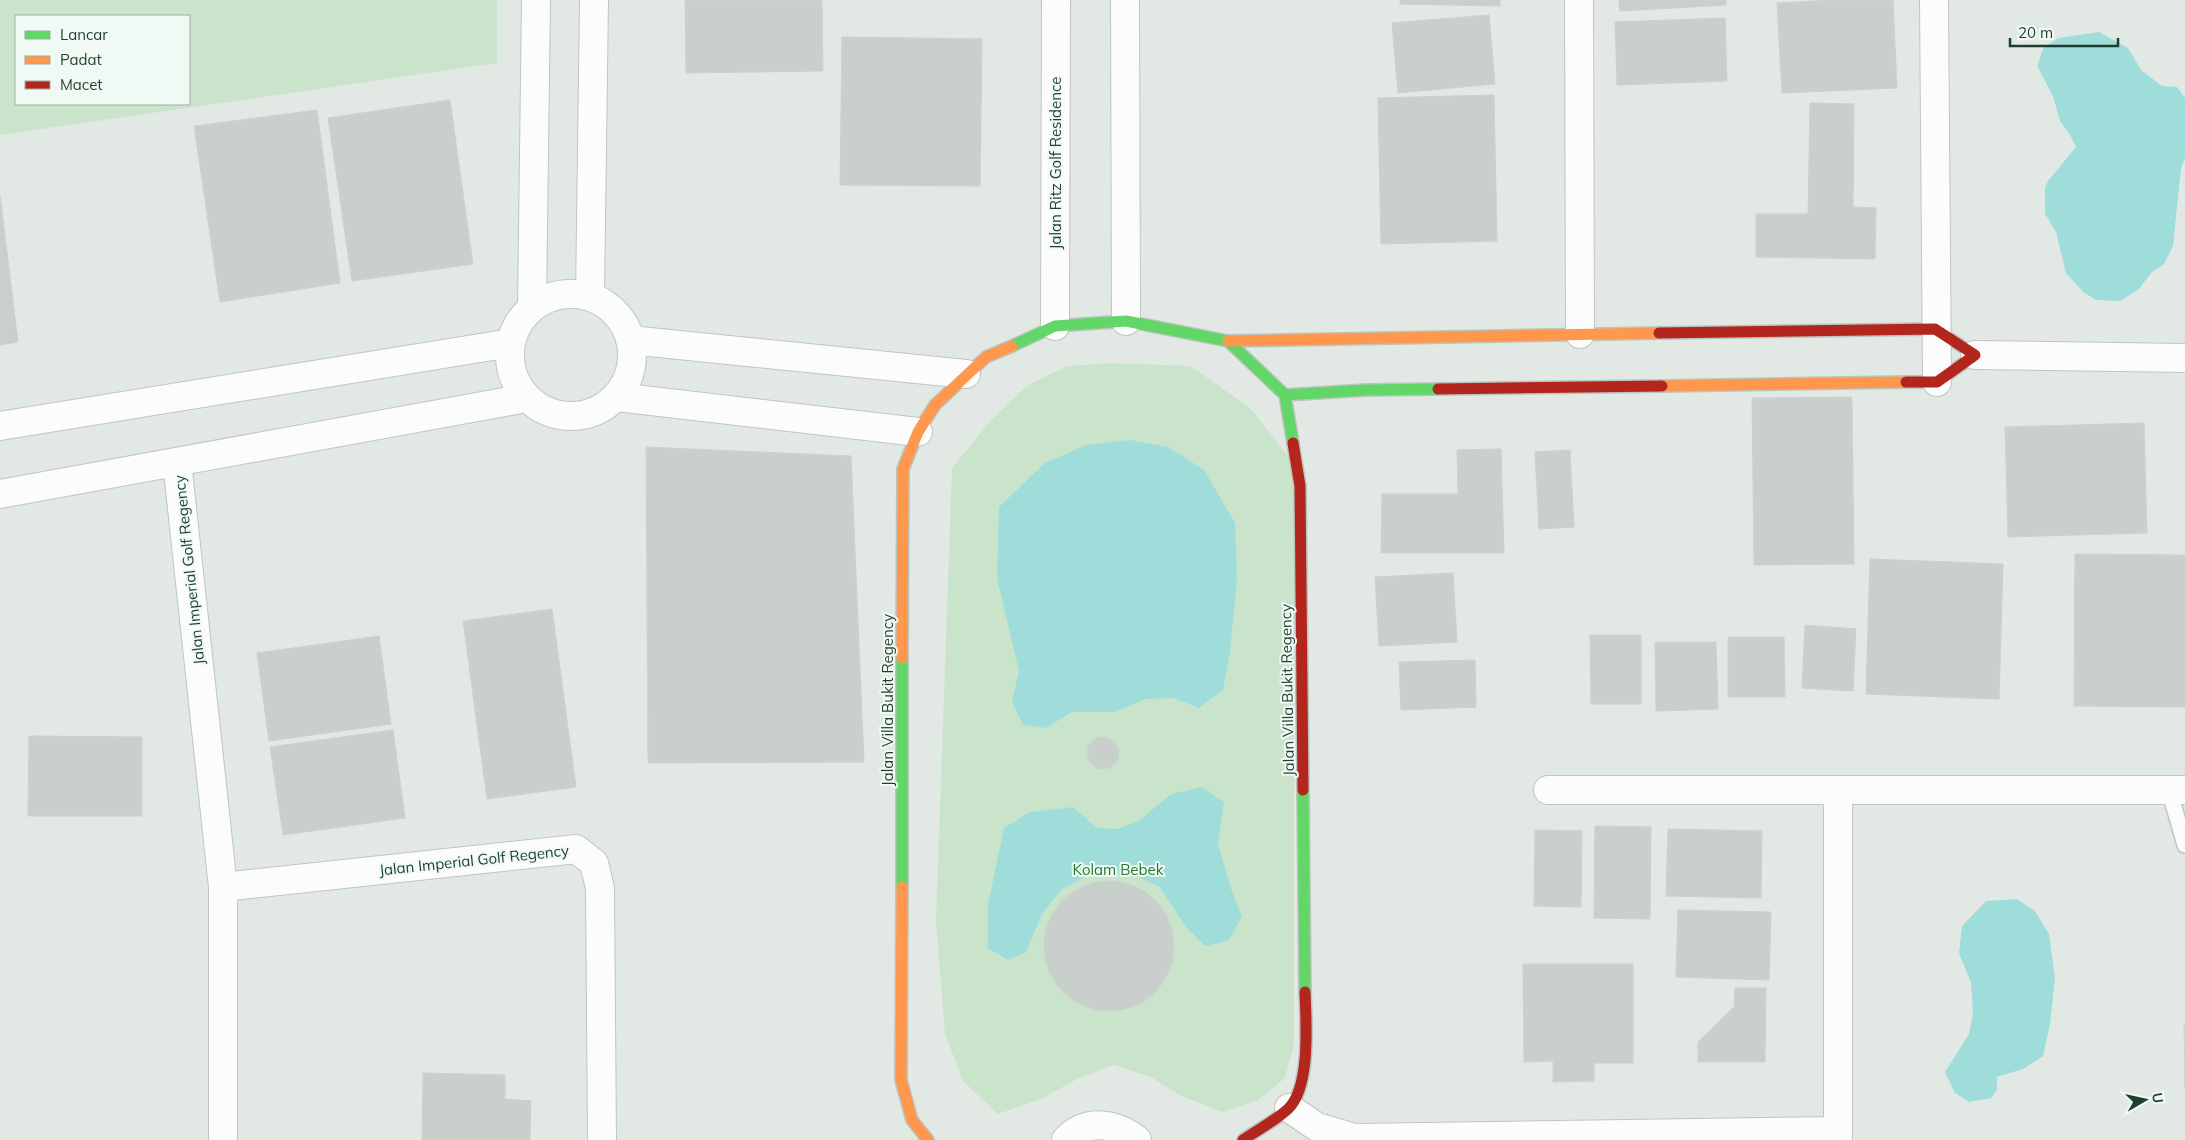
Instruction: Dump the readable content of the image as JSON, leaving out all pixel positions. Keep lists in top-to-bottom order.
{
  "streets": {
    "street": ["Jalan Ritz Golf Residence", "Jalan Imperial Golf Regency", "Jalan Villa Bukit Regency"]
  },
  "crossings": [
    ["Jalan Ritz Golf Residence", "Jalan Villa Bukit Regency"]
  ],
  "parks": ["Kolam Bebek"],
  "legend": ["Lancar", "Padat", "Macet"],
  "scale_bar": "20 m",
  "north": "right"
}
